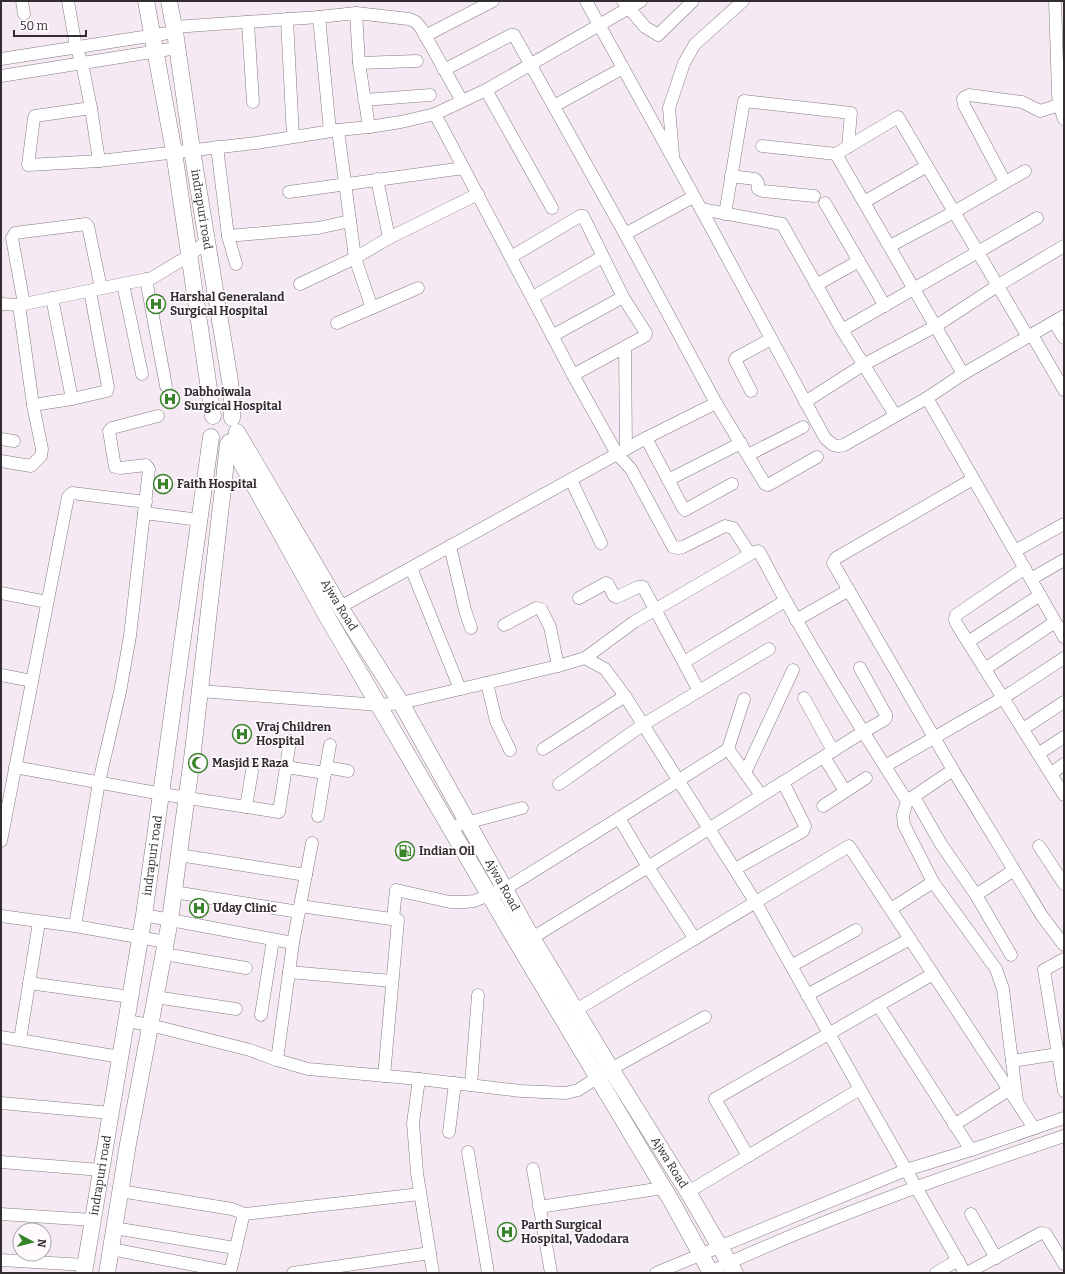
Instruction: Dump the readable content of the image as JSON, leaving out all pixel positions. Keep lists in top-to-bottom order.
{
  "streets": {
    "main road": ["indrapuri road", "Ajwa Road"]
  },
  "crossings": [
    ["indrapuri road", "Ajwa Road"]
  ],
  "places": {
    "hospital": [
      "Harshal Generaland Surgical Hospital",
      "Dabhoiwala Surgical Hospital",
      "Faith Hospital",
      "Vraj Children Hospital",
      "Uday Clinic",
      "Parth Surgical Hospital, Vadodara"
    ],
    "mosque": ["Masjid E Raza"],
    "fuel station": ["Indian Oil"]
  },
  "scale_bar": "50 m",
  "north": "right"
}
